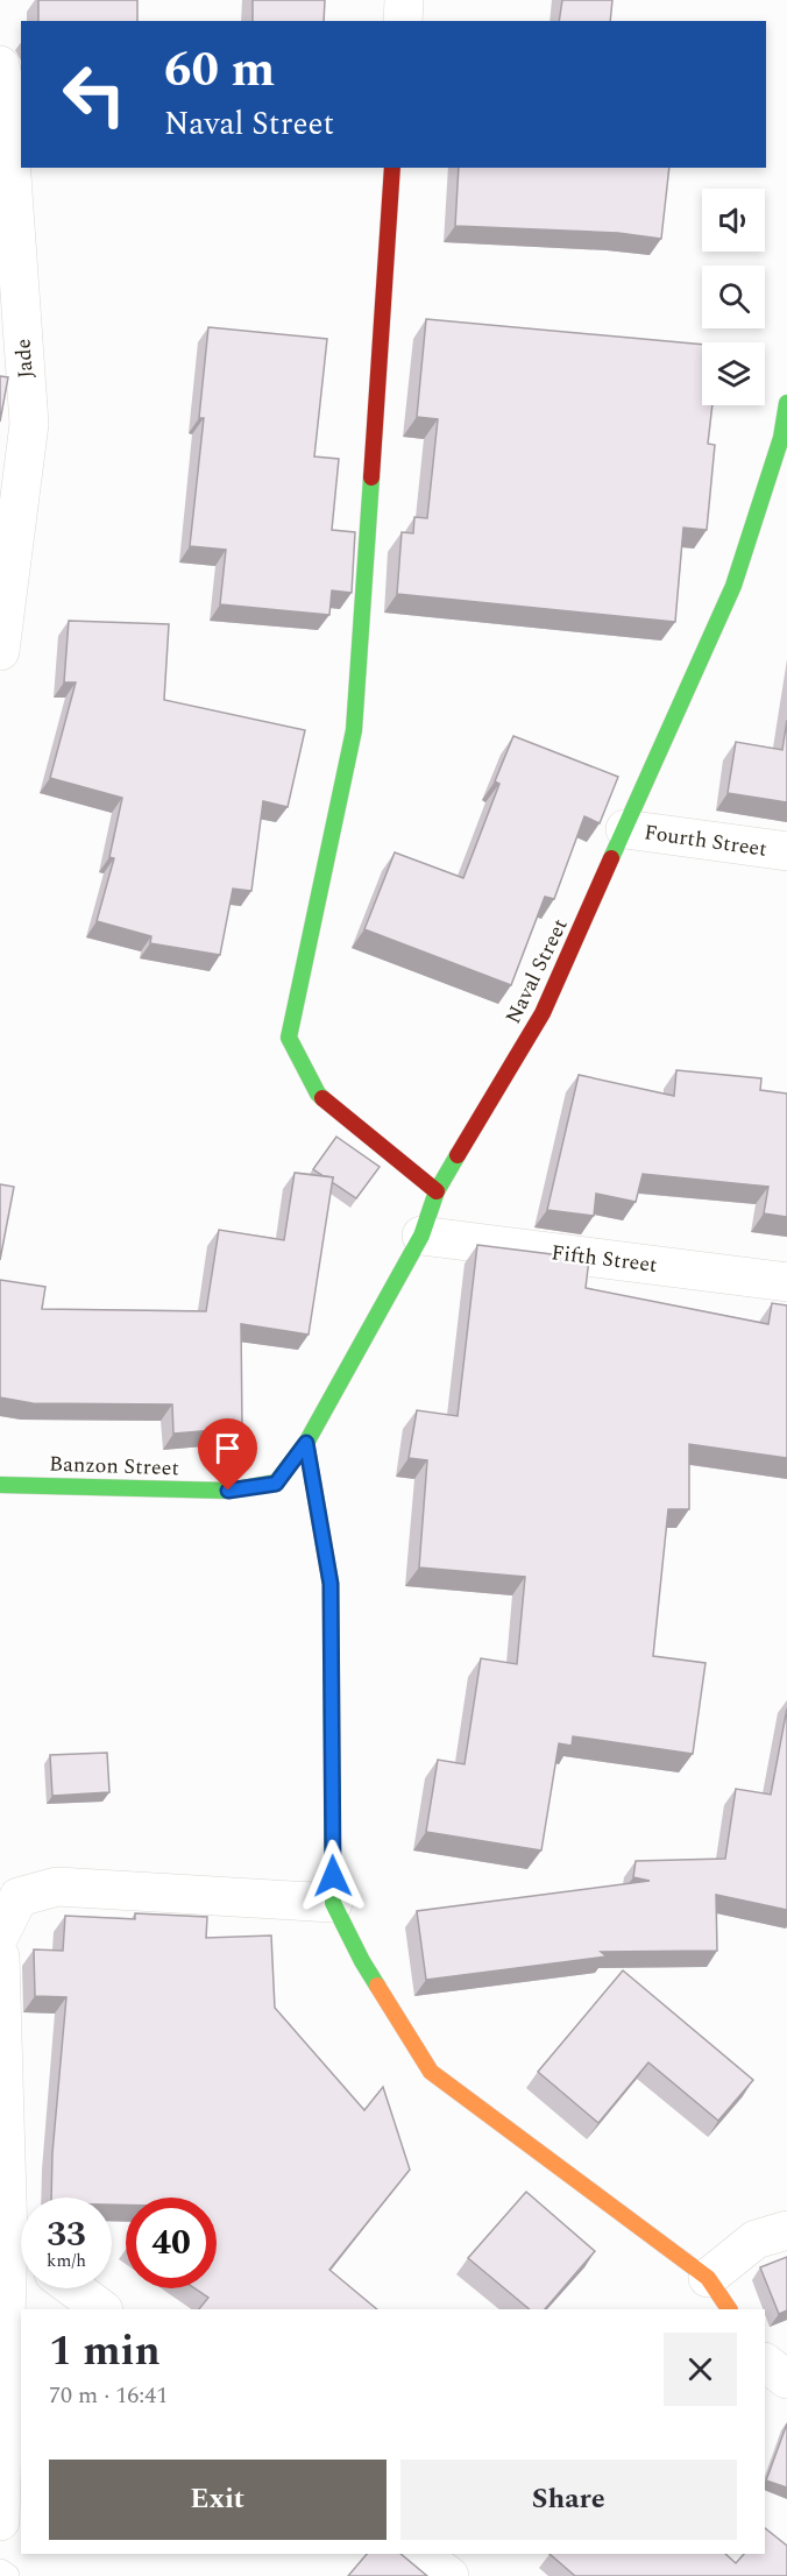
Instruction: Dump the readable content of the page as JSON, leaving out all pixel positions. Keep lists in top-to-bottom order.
{
  "streets": {
    "street": [
      "Jade",
      "Fourth Street",
      "Naval Street",
      "Fifth Street",
      "Banzon Street"
    ]
  },
  "crossings": [
    ["Fourth Street", "Naval Street"],
    ["Naval Street", "Fifth Street"],
    ["Naval Street", "Banzon Street"]
  ],
  "page": {
    "turn": ["60 m", "Naval Street"],
    "speed": "33 km/h",
    "limit": "40",
    "heading": ["1 min", "70 m · 16:41"],
    "buttons": ["Exit", "Share"]
  }
}
